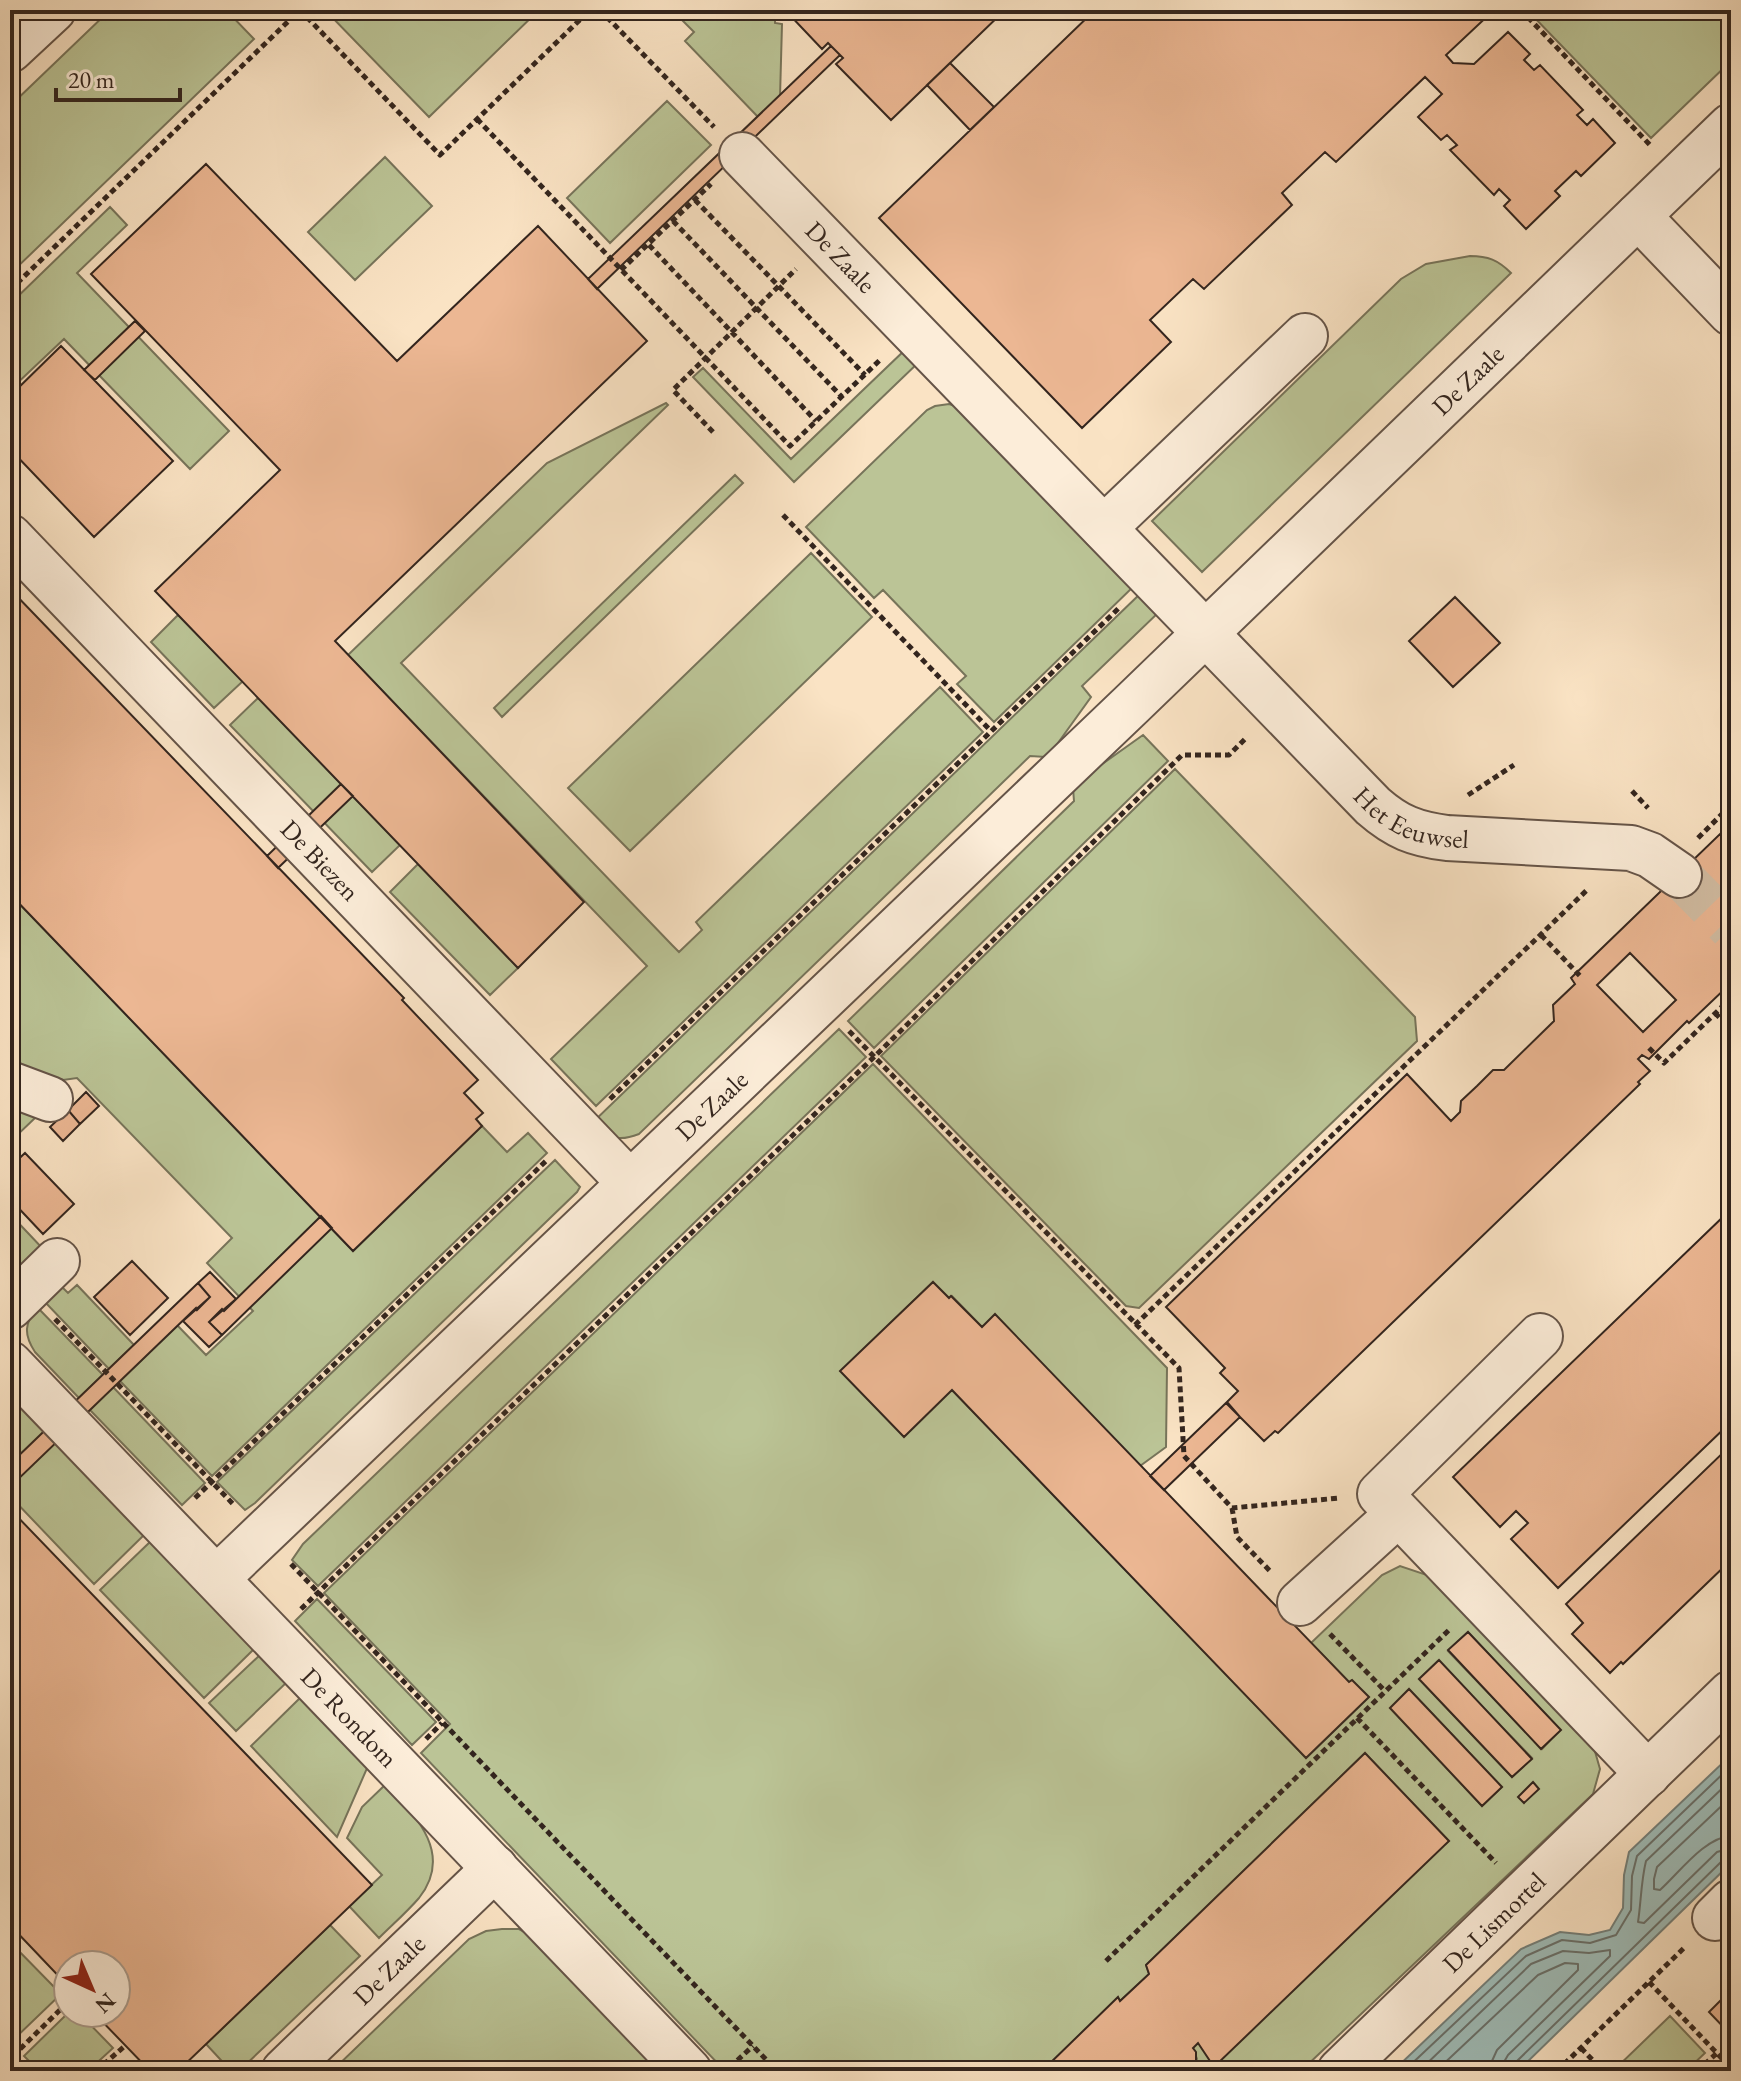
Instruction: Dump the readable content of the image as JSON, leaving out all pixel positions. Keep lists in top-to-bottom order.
{
  "streets": {
    "street": [
      "De Zaale",
      "Het Eeuwsel",
      "De Biezen",
      "De Rondom",
      "De Lismortel"
    ]
  },
  "crossings": [
    ["De Zaale", "Het Eeuwsel"],
    ["De Zaale", "De Biezen"],
    ["De Zaale", "De Rondom"]
  ],
  "scale_bar": "20 m",
  "north": "bottom right"
}
